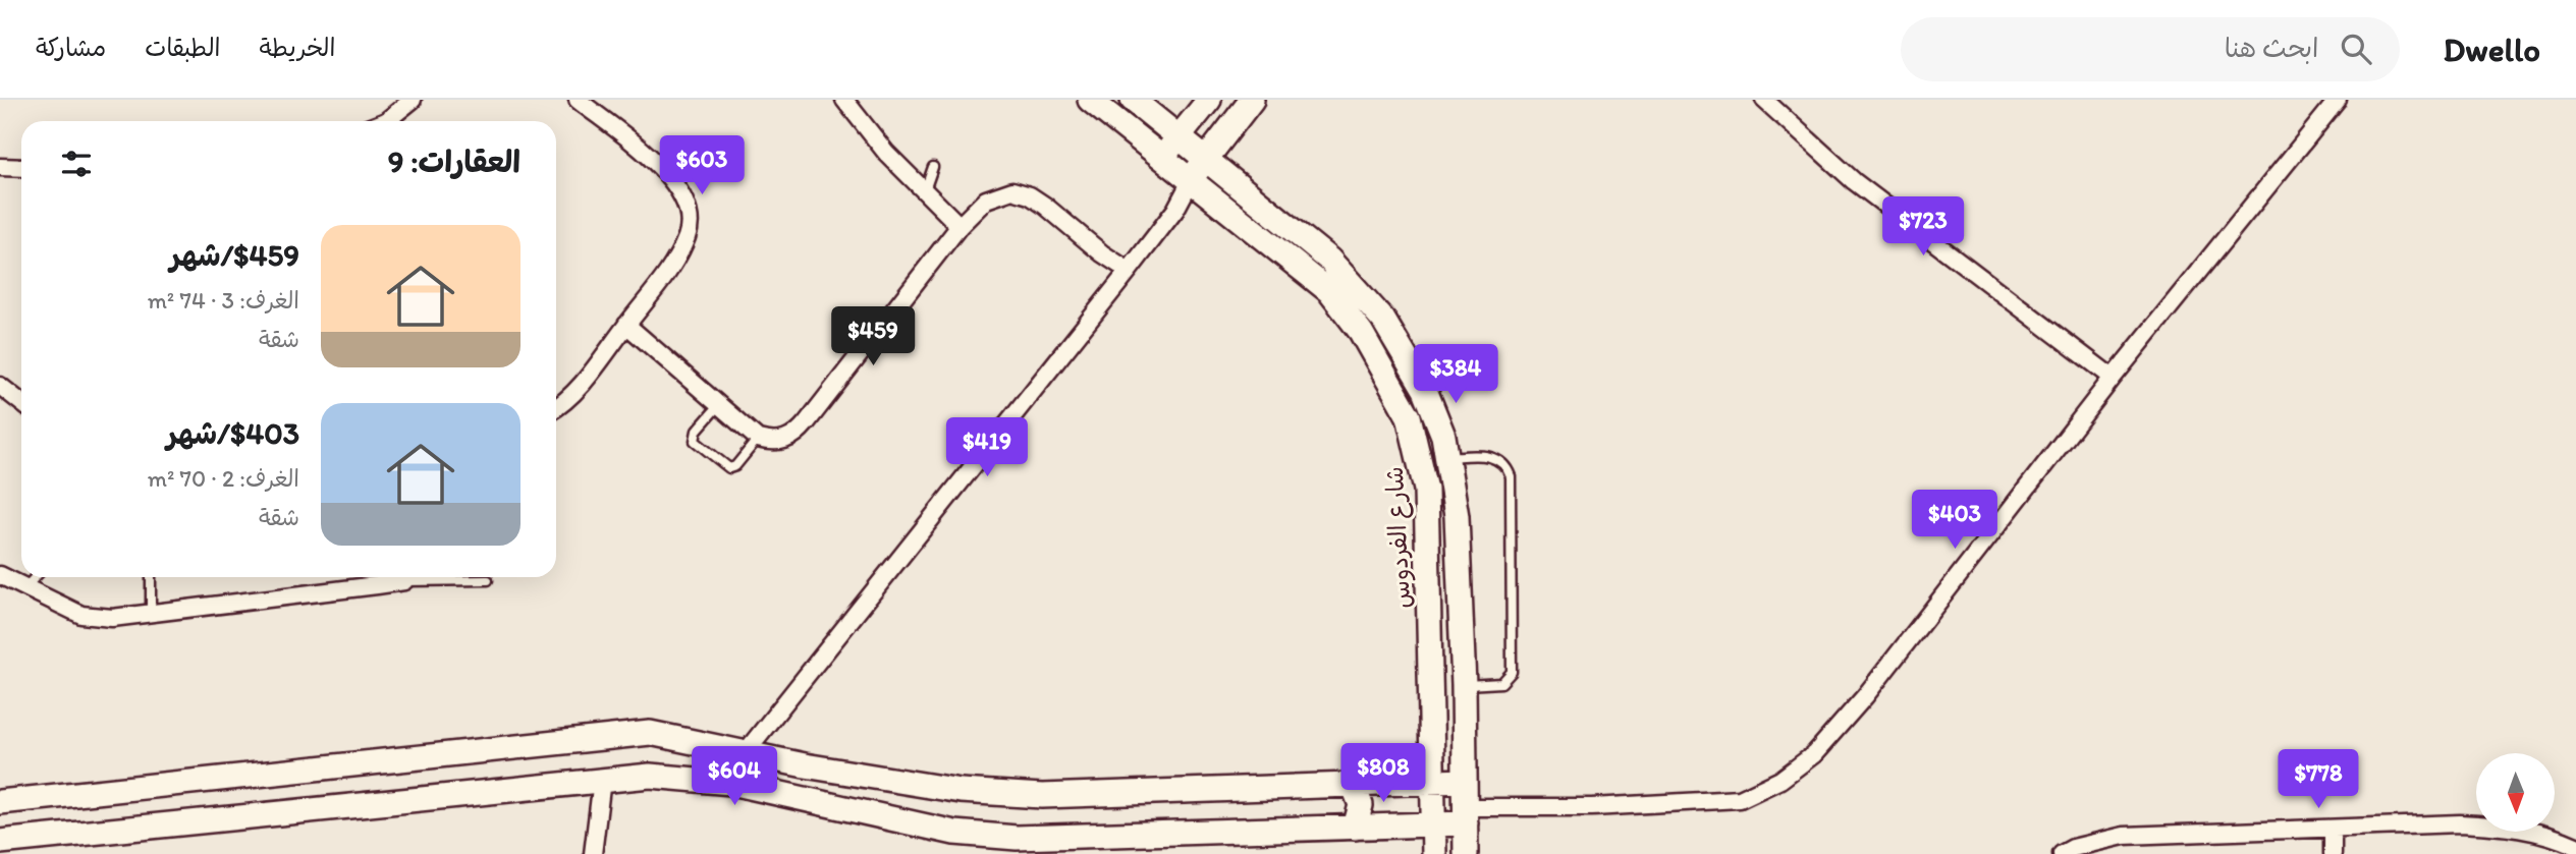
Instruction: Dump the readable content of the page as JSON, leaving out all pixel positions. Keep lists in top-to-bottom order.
{
  "streets": {
    "street": ["شارع الفردوس"]
  },
  "north": "bottom",
  "page": {
    "header": "Dwello",
    "search": "ابحث هنا",
    "nav": ["الخريطة", "الطبقات", "مشاركة"],
    "heading": "العقارات: 9",
    "price": [
      "$603",
      "$723",
      "$459",
      "$384",
      "$419",
      "$403",
      "$808",
      "$604",
      "$778"
    ],
    "list": [
      {
        "name": "$459/شهر",
        "note": "الغرف: 3 · 74 m² · شقة"
      },
      {
        "name": "$403/شهر",
        "note": "الغرف: 2 · 70 m² · شقة"
      }
    ]
  }
}
